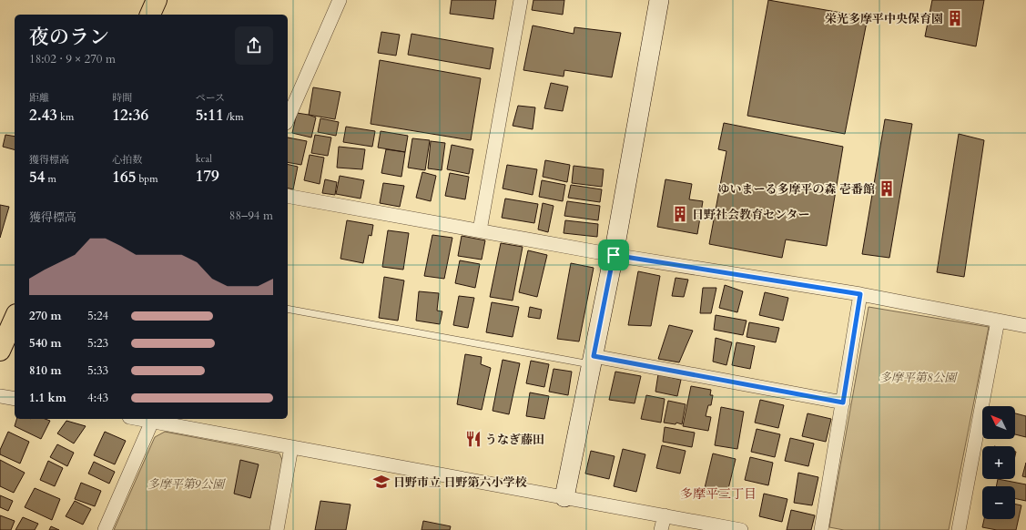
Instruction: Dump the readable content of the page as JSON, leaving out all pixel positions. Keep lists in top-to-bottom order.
{
  "districts": ["多摩平三丁目"],
  "parks": ["多摩平第8公園", "多摩平第9公園"],
  "places": {
    "building": ["栄光多摩平中央保育園", "ゆいまーる多摩平の森 壱番館", "日野社会教育センター"],
    "restaurant": ["うなぎ藤田"],
    "school or university": ["日野市立 日野第六小学校"]
  },
  "north": "top left",
  "page": {
    "heading": ["夜のラン", "18:02 · 9 × 270 m"],
    "stats": [
      ["距離", "2.43 km"],
      ["時間", "12:36"],
      ["ペース", "5:11 /km"],
      ["獲得標高", "54 m"],
      ["心拍数", "165 bpm"],
      ["kcal", "179"]
    ],
    "chart": ["獲得標高", "88–94 m"],
    "list": [
      {
        "name": "270 m",
        "note": "5:24"
      },
      {
        "name": "540 m",
        "note": "5:23"
      },
      {
        "name": "810 m",
        "note": "5:33"
      },
      {
        "name": "1.1 km",
        "note": "4:43"
      }
    ],
    "map_buttons": ["+", "−"]
  }
}
